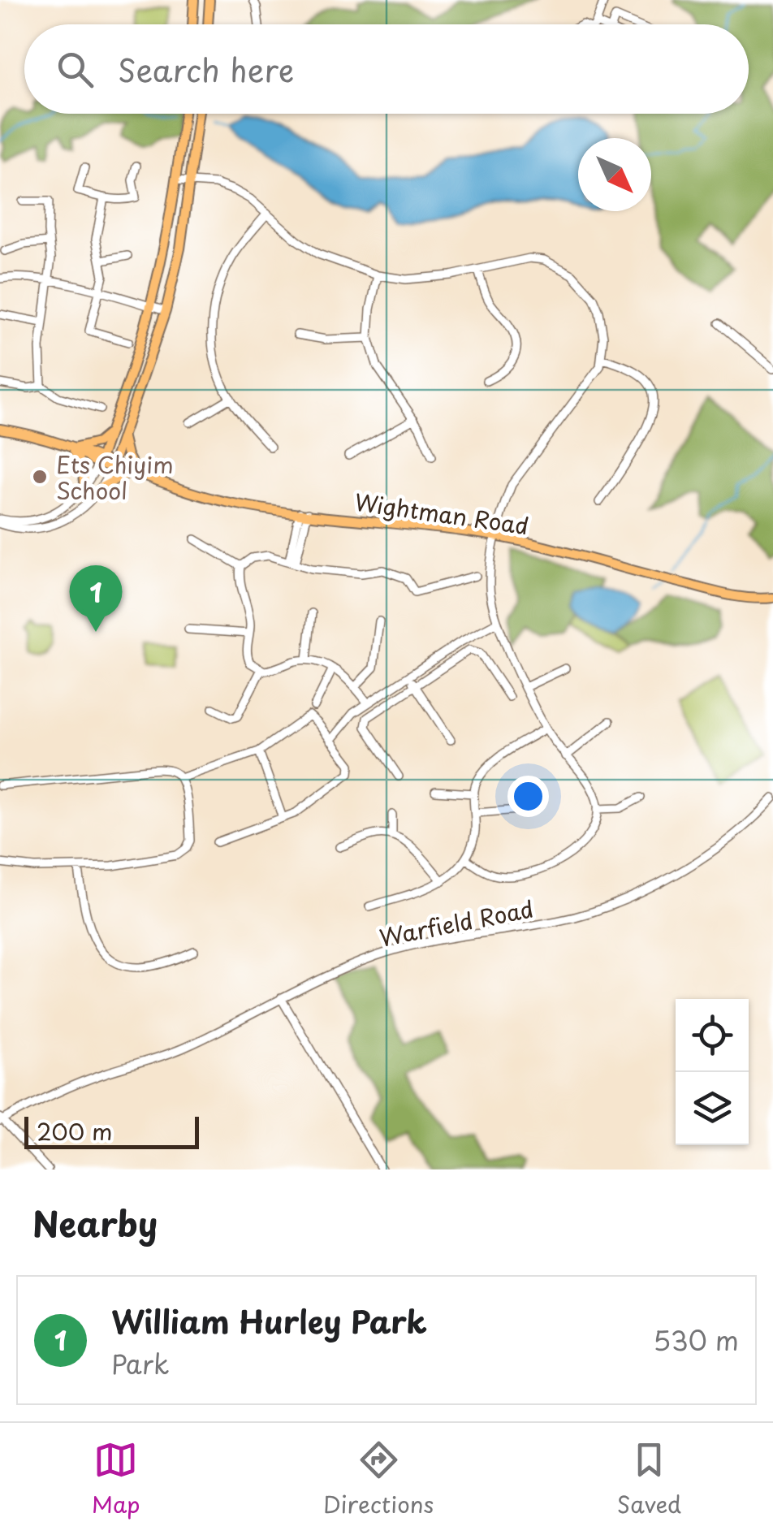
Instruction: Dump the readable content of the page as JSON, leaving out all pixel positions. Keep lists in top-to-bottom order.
{
  "streets": {
    "main road": ["Wightman Road"],
    "street": ["Warfield Road"]
  },
  "places": ["Ets Chiyim School"],
  "scale_bar": "200 m",
  "north": "bottom right",
  "page": {
    "search": "Search here",
    "pins": "1",
    "scale": "200 m",
    "heading": "Nearby",
    "list": [
      {
        "mark": "1",
        "name": "William Hurley Park",
        "note": "Park",
        "value": "530 m"
      }
    ],
    "nav": ["Map", "Directions", "Saved"]
  }
}
